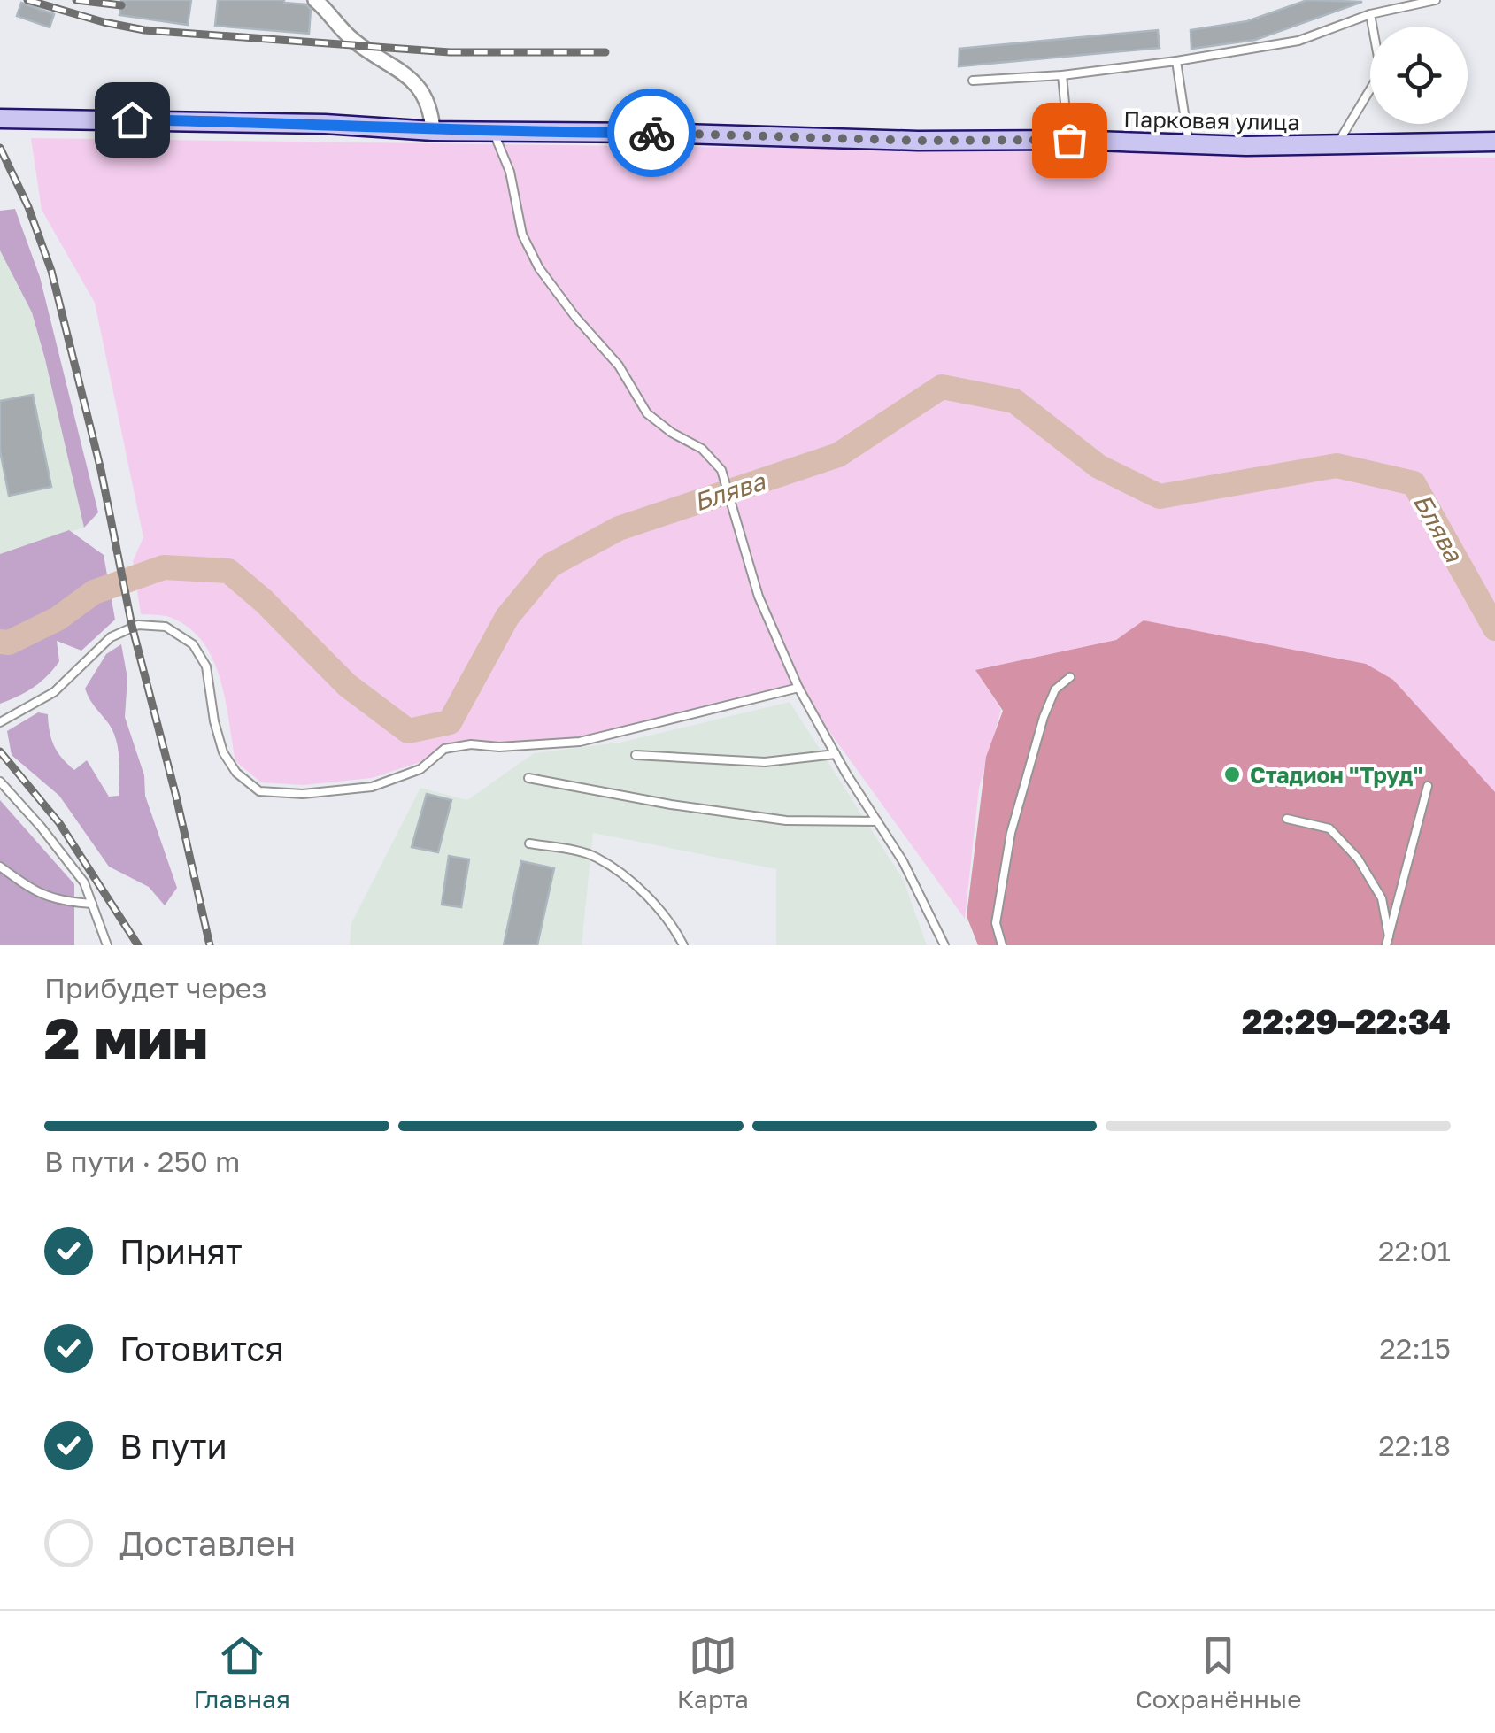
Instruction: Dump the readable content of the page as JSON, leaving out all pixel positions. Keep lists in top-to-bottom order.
{
  "streets": {
    "street": ["Парковая улица"]
  },
  "water": ["Блява"],
  "places": ["Стадион \"Труд\""],
  "page": {
    "heading": ["2 мин", "Прибудет через", "22:29–22:34"],
    "bar": "В пути · 250 m",
    "list": [
      ["Принят", "22:01"],
      ["Готовится", "22:15"],
      ["В пути", "22:18"],
      "Доставлен"
    ],
    "tabs": ["Главная", "Карта", "Сохранённые"]
  }
}
